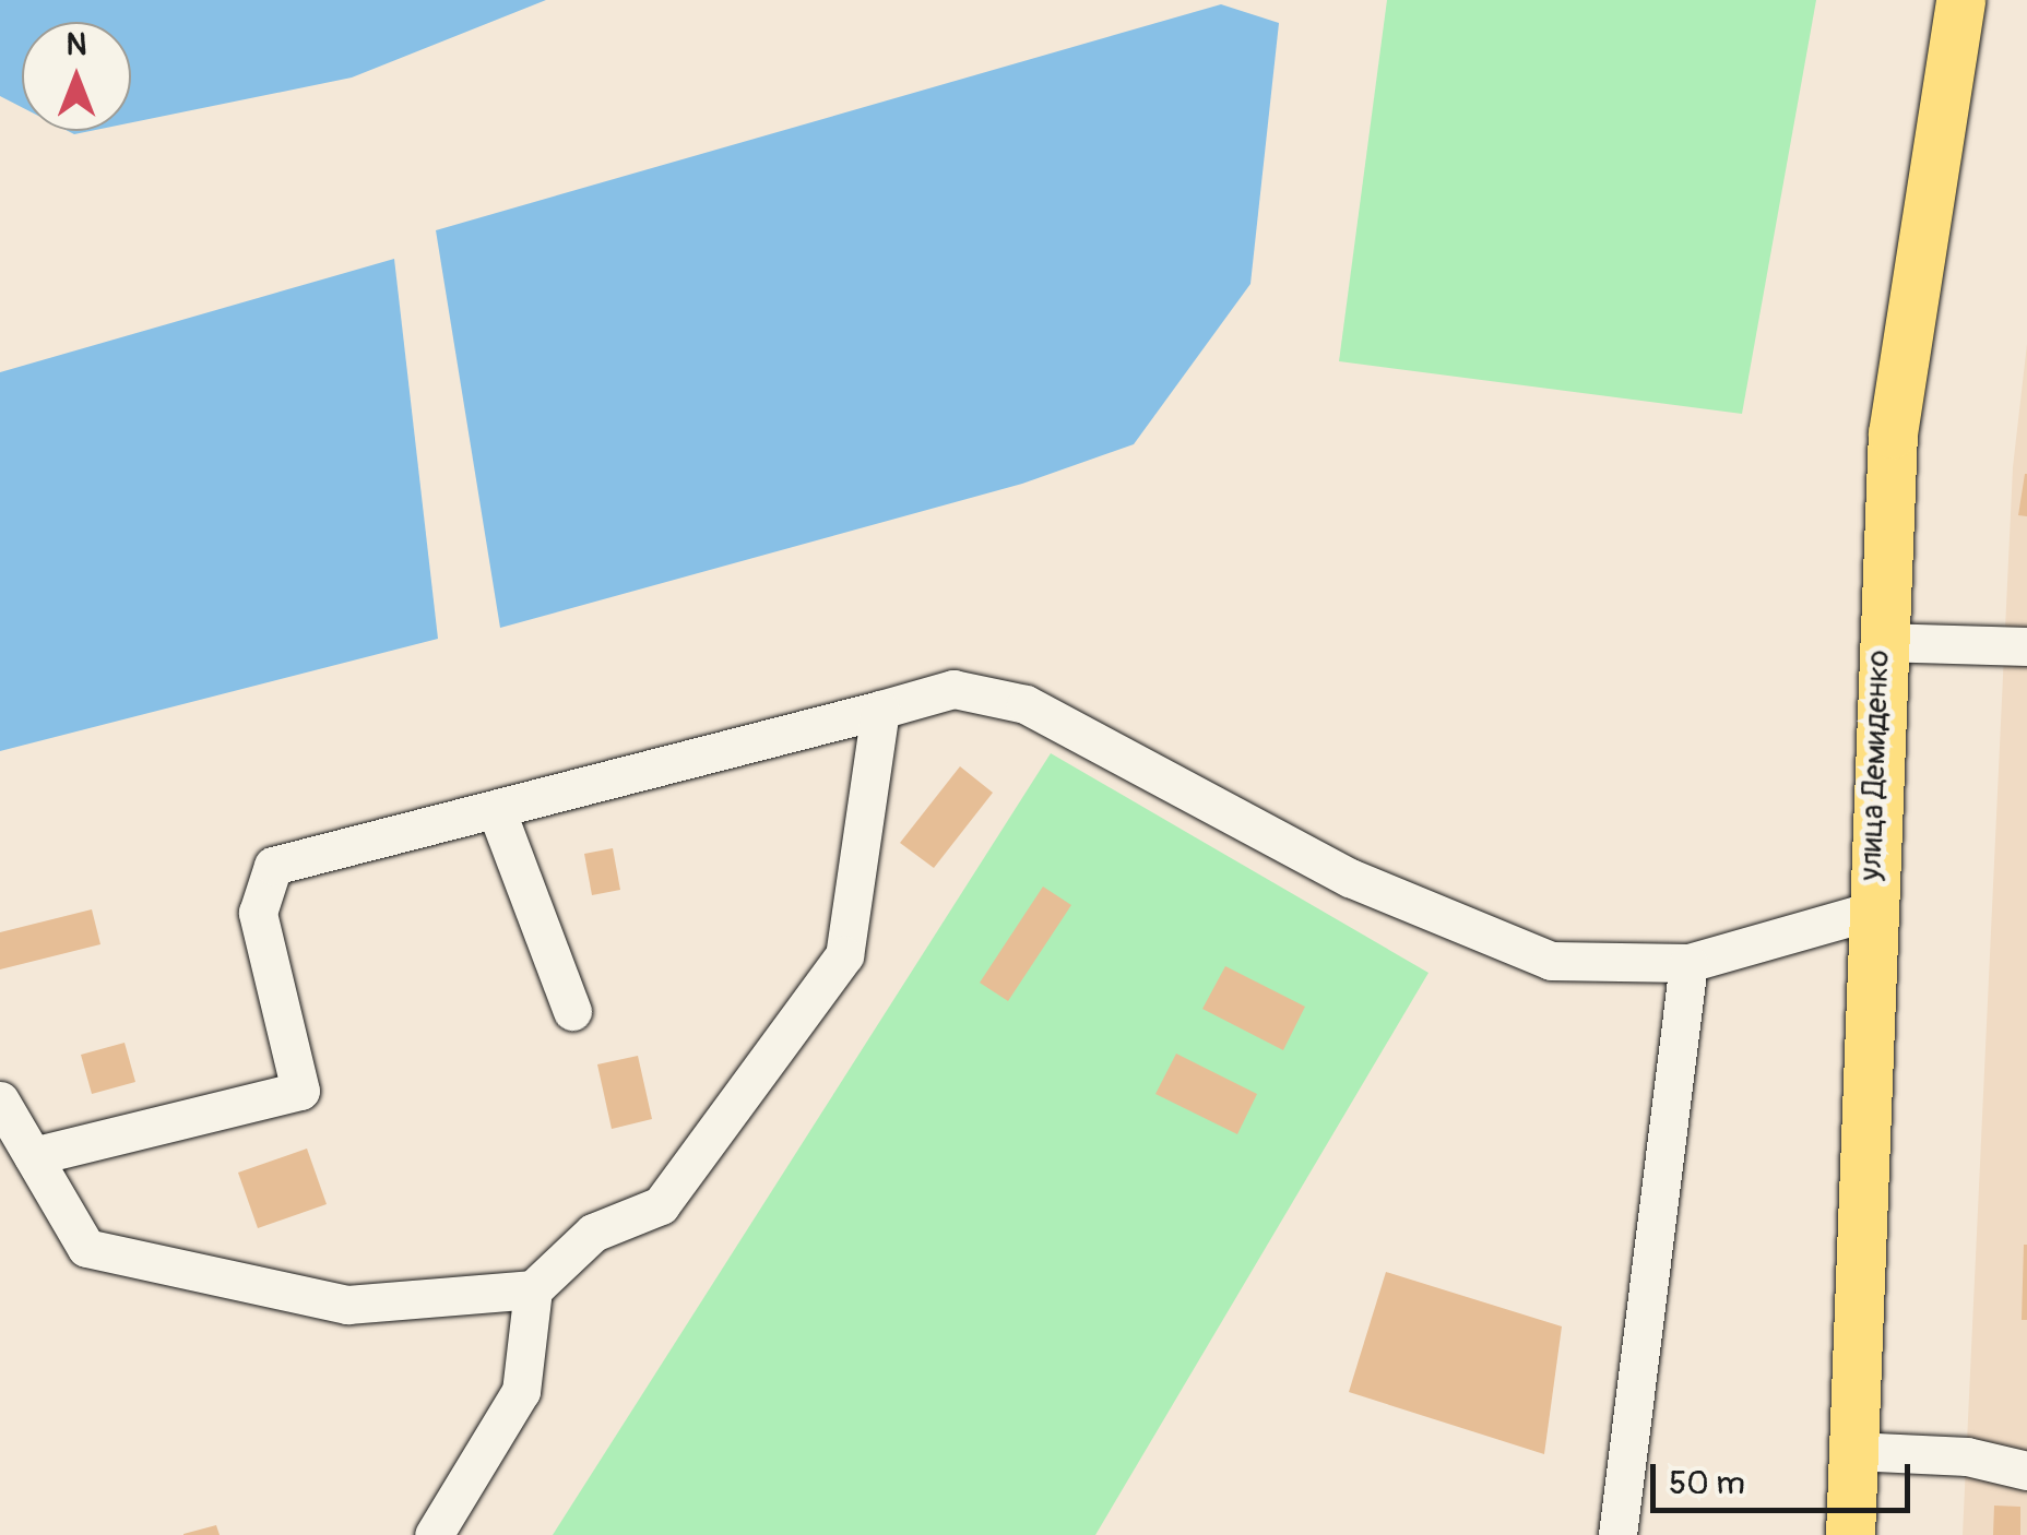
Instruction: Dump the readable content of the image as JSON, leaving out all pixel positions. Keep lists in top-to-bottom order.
{
  "streets": {
    "main road": ["улица Демиденко"]
  },
  "scale_bar": "50 m",
  "north": "top"
}
